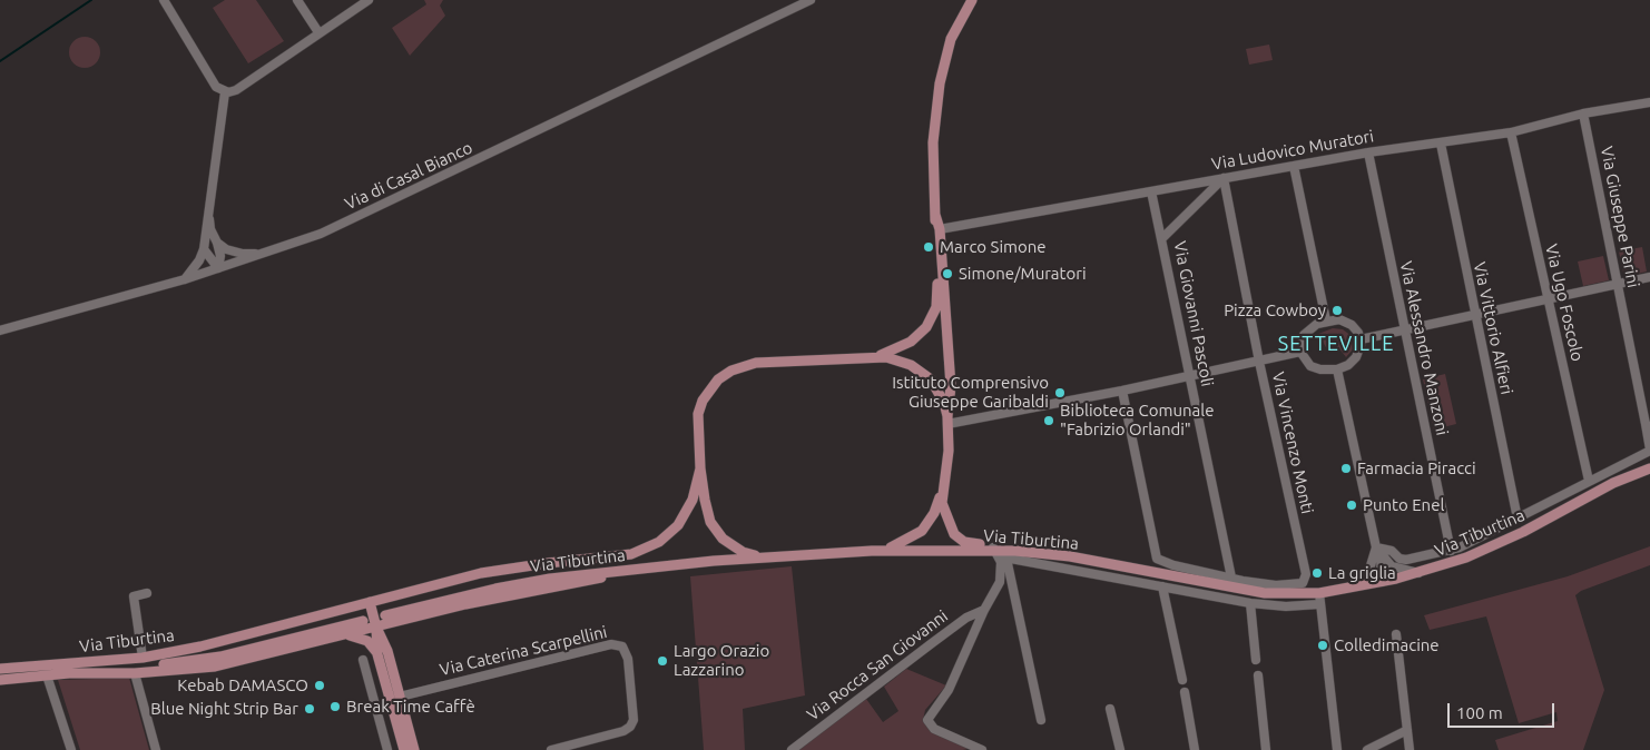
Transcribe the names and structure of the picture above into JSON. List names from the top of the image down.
{
  "streets": {
    "main road": ["Via Tiburtina"],
    "street": [
      "Via Ludovico Muratori",
      "Via di Casal Bianco",
      "Via Giuseppe Parini",
      "Via Ugo Foscolo",
      "Via Giovanni Pascoli",
      "Via Vittorio Alfieri",
      "Via Alessandro Manzoni",
      "Via Vincenzo Monti",
      "Via Caterina Scarpellini",
      "Via Rocca San Giovanni"
    ]
  },
  "crossings": [
    ["Via Ludovico Muratori", "Via Giuseppe Parini"],
    ["Via Ludovico Muratori", "Via Ugo Foscolo"],
    ["Via Ludovico Muratori", "Via Giovanni Pascoli"],
    ["Via Ludovico Muratori", "Via Vittorio Alfieri"],
    ["Via Ludovico Muratori", "Via Alessandro Manzoni"],
    ["Via Ludovico Muratori", "Via Vincenzo Monti"],
    ["Via Giovanni Pascoli", "Via Vincenzo Monti"]
  ],
  "districts": ["SETTEVILLE"],
  "places": [
    "Marco Simone",
    "Simone/Muratori",
    "Pizza Cowboy",
    "Istituto Comprensivo Giuseppe Garibaldi",
    "Biblioteca Comunale \"Fabrizio Orlandi\"",
    "Farmacia Piracci",
    "Punto Enel",
    "La griglia",
    "Colledimacine",
    "Largo Orazio Lazzarino",
    "Kebab DAMASCO",
    "Break Time Caffè",
    "Blue Night Strip Bar"
  ],
  "scale_bar": "100 m"
}
